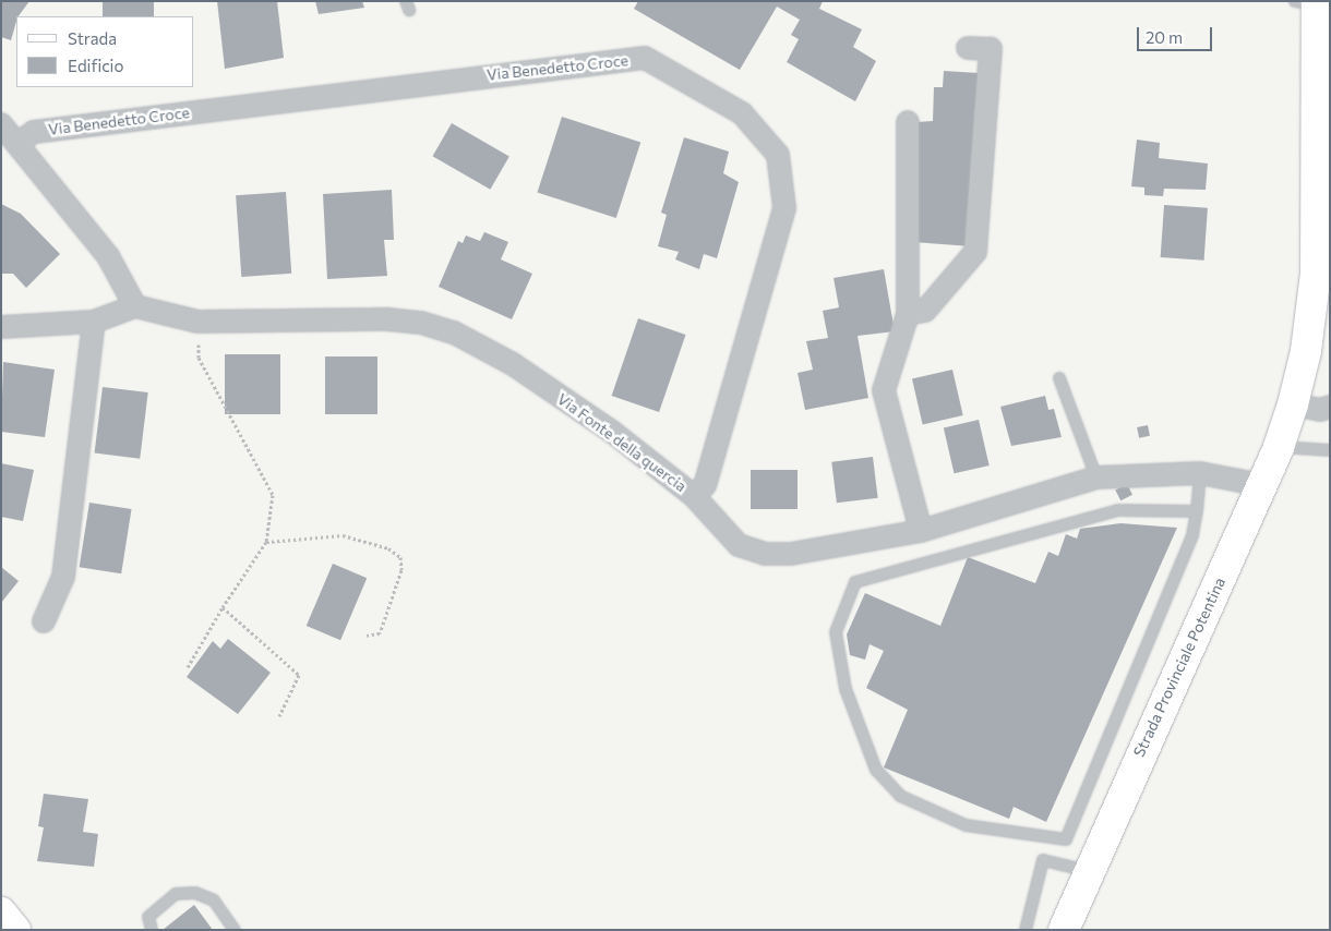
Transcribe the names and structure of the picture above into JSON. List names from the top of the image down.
{
  "streets": {
    "main road": ["Strada Provinciale Potentina"],
    "street": ["Via Benedetto Croce", "Via Fonte della quercia"]
  },
  "crossings": [
    ["Via Benedetto Croce", "Via Fonte della quercia"],
    ["Via Fonte della quercia", "Strada Provinciale Potentina"]
  ],
  "legend": ["Strada", "Edificio"],
  "scale_bar": "20 m"
}
